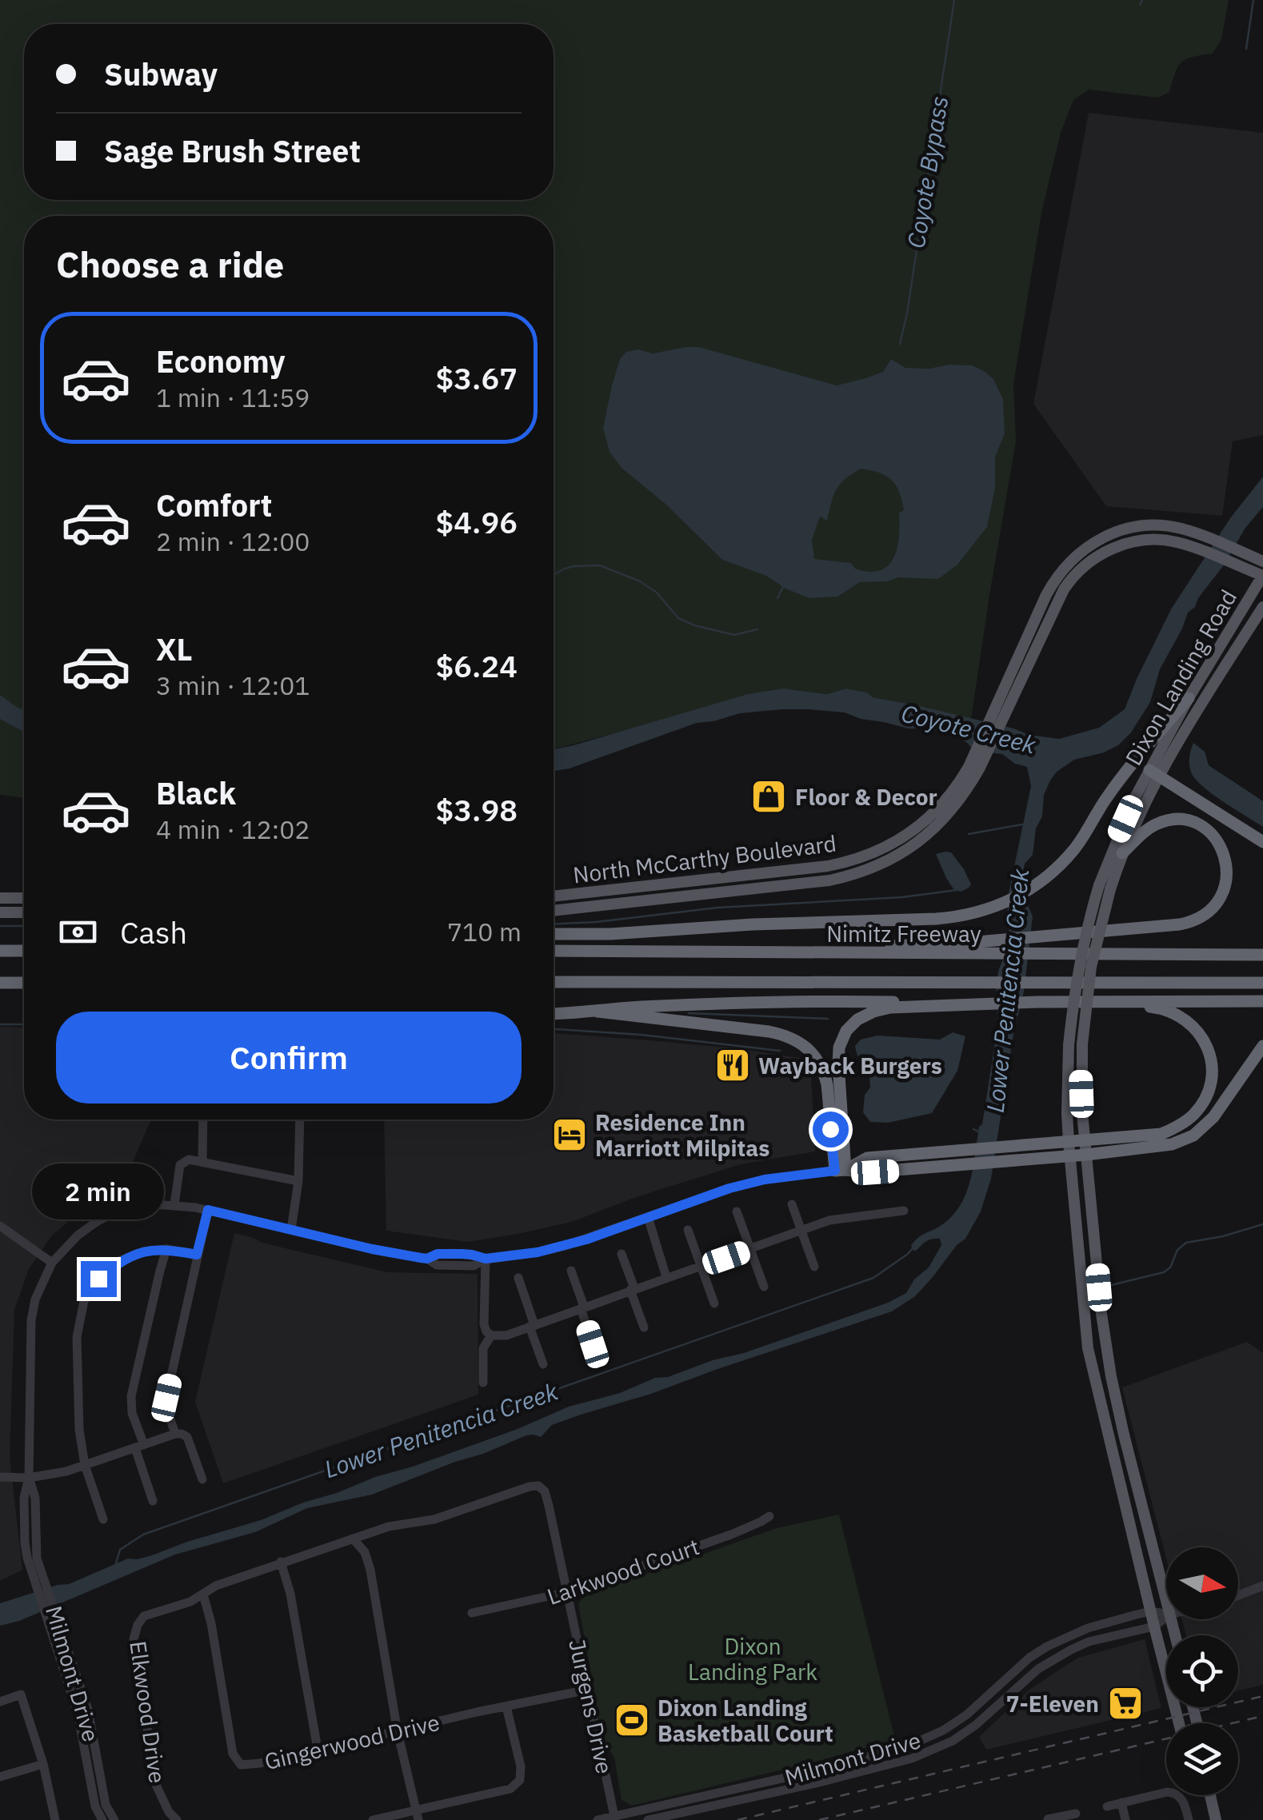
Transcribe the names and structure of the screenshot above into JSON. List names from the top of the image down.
{
  "streets": {
    "highway": ["Nimitz Freeway"],
    "main road": ["Dixon Landing Road", "North McCarthy Boulevard"],
    "street": [
      "Larkwood Court",
      "Milmont Drive",
      "Jurgens Drive",
      "Elkwood Drive",
      "Gingerwood Drive"
    ]
  },
  "crossings": [
    ["Dixon Landing Road", "North McCarthy Boulevard"],
    ["Dixon Landing Road", "Milmont Drive"],
    ["Larkwood Court", "Jurgens Drive"],
    ["Milmont Drive", "Jurgens Drive"],
    ["Jurgens Drive", "Elkwood Drive"],
    ["Jurgens Drive", "Gingerwood Drive"],
    ["Elkwood Drive", "Gingerwood Drive"]
  ],
  "water": ["Coyote Bypass", "Coyote Creek", "Lower Penitencia Creek"],
  "parks": ["Dixon Landing Park"],
  "places": {
    "shop": ["Floor & Decor"],
    "restaurant": ["Wayback Burgers"],
    "hotel": ["Residence Inn Marriott Milpitas"],
    "supermarket": ["7-Eleven"],
    "sports": ["Dixon Landing Basketball Court"]
  },
  "north": "right",
  "page": {
    "banner": ["Subway", "Sage Brush Street"],
    "heading": "Choose a ride",
    "list": [
      {
        "name": "Economy",
        "note": "1 min · 11:59",
        "value": "$3.67"
      },
      {
        "name": "Comfort",
        "note": "2 min · 12:00",
        "value": "$4.96"
      },
      {
        "name": "XL",
        "note": "3 min · 12:01",
        "value": "$6.24"
      },
      {
        "name": "Black",
        "note": "4 min · 12:02",
        "value": "$3.98"
      }
    ],
    "pay": ["Cash", "710 m"],
    "buttons": "Confirm",
    "bubble": "2 min"
  }
}
